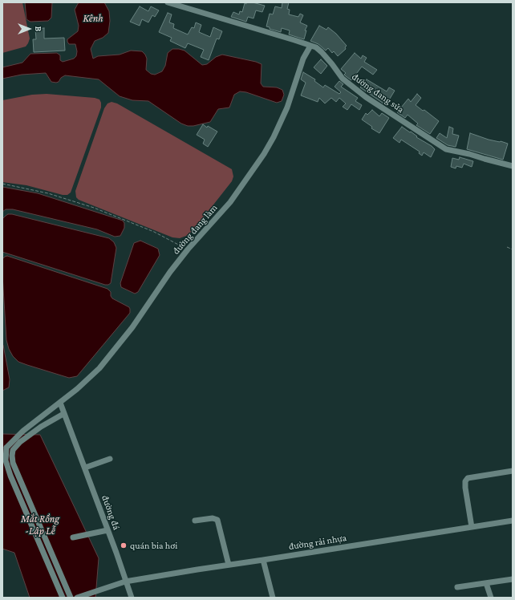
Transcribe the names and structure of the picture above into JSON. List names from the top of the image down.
{
  "streets": {
    "lane": [
      "đường đang sửa",
      "đường đang làm",
      "đường đá",
      "đường rải nhựa"
    ]
  },
  "crossings": [
    ["đường đang sửa", "đường đang làm"],
    ["đường đang làm", "đường đá"],
    ["đường đá", "đường rải nhựa"]
  ],
  "water": ["Kênh", "Mắt Rồng -Lập Lễ"],
  "places": ["quán bia hơi"],
  "north": "right"
}
